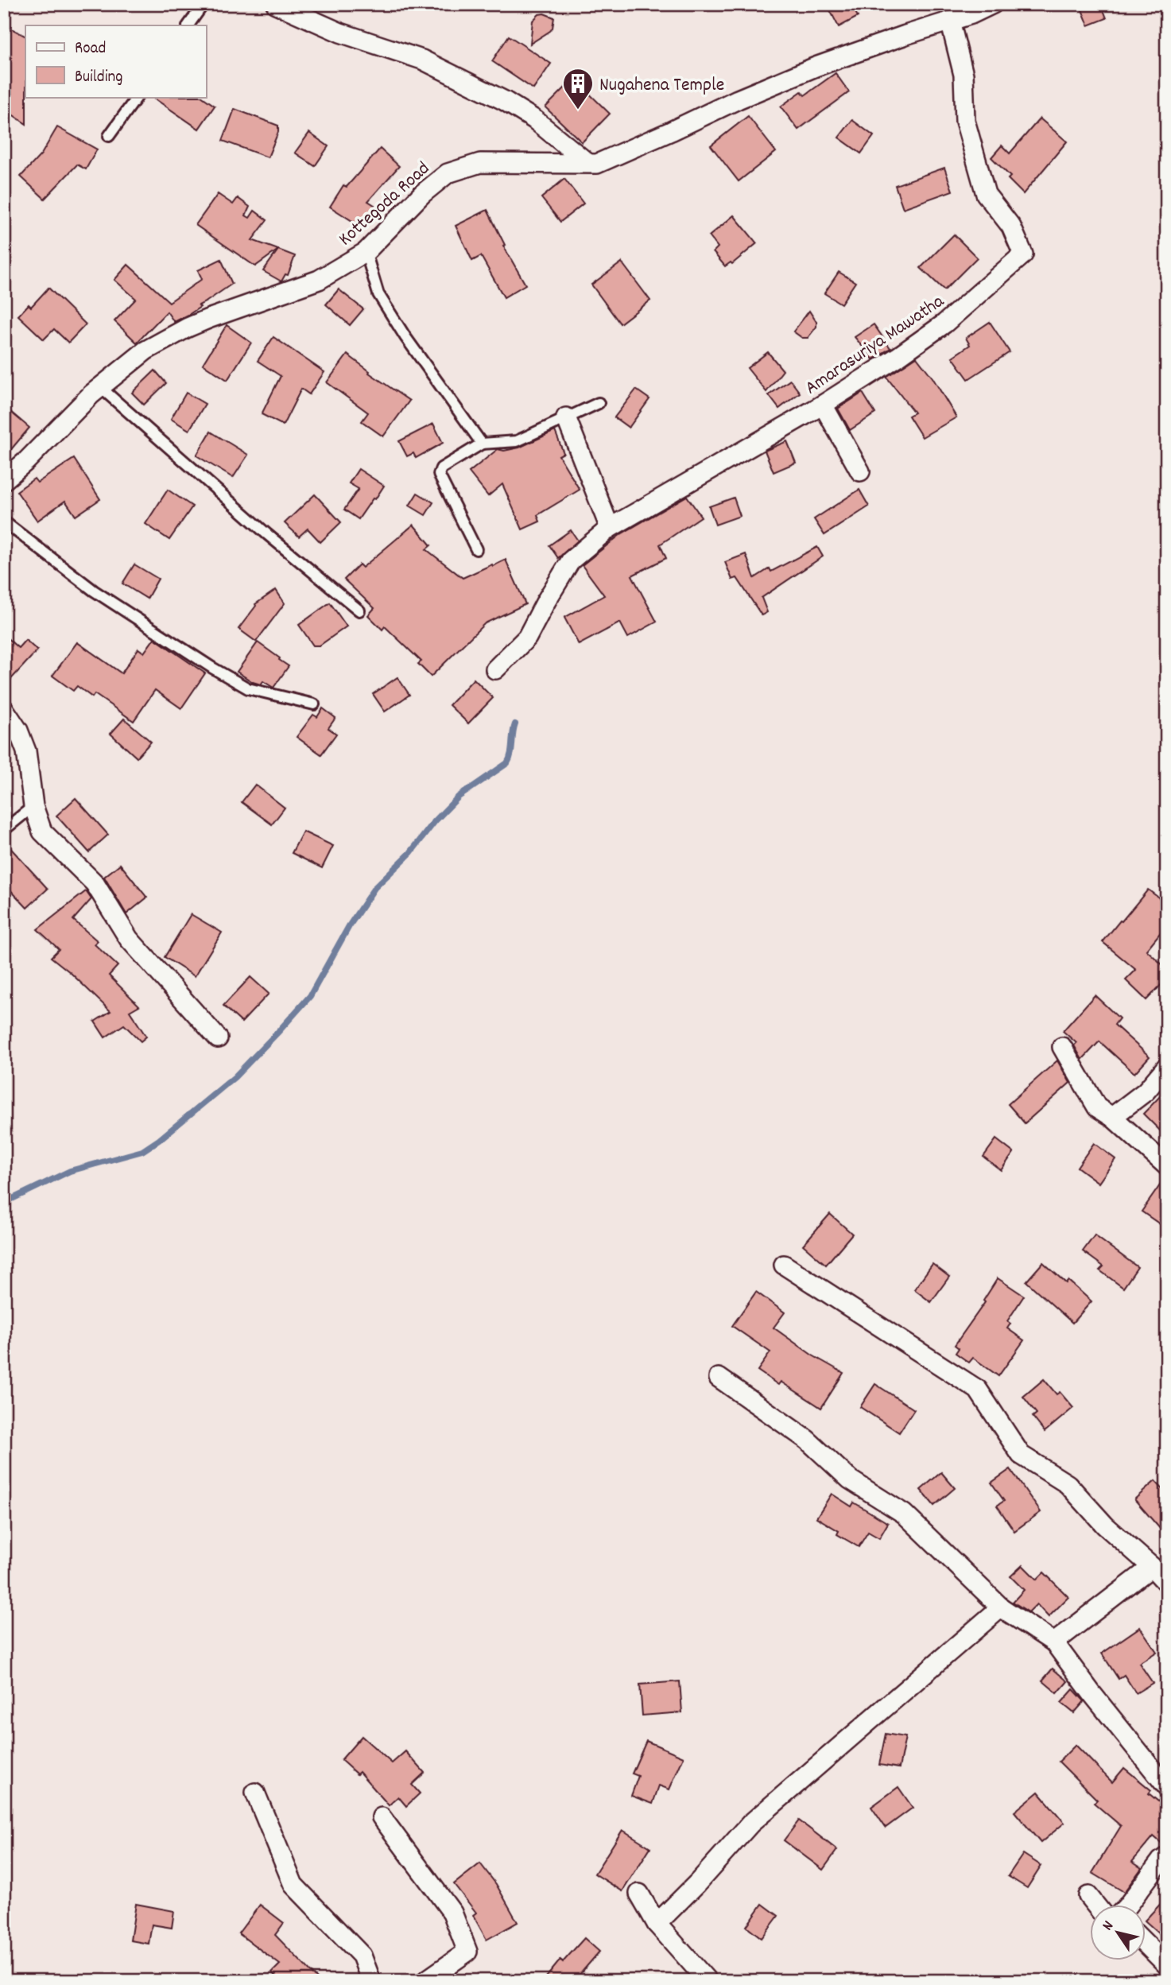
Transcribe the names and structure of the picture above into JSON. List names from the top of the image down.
{
  "streets": {
    "street": ["Kottegoda Road", "Amarasuriya Mawatha"]
  },
  "crossings": [
    ["Kottegoda Road", "Amarasuriya Mawatha"]
  ],
  "places": {
    "building": ["Nugahena Temple"]
  },
  "legend": ["Road", "Building"],
  "north": "top left"
}
